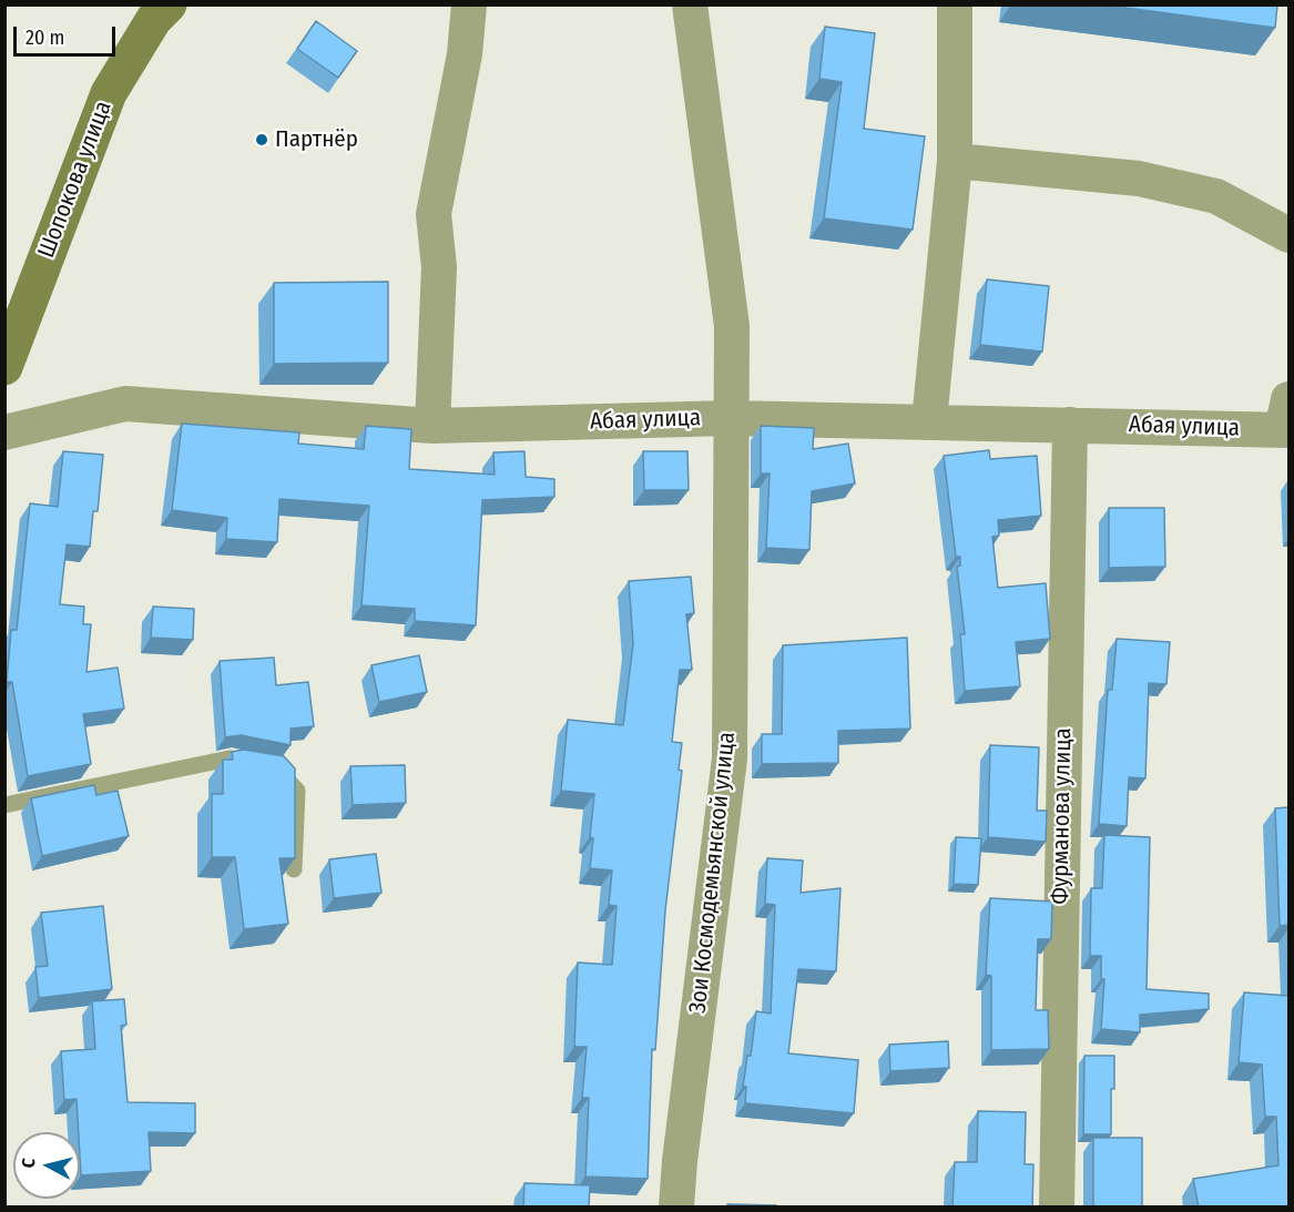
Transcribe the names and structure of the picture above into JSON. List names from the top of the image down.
{
  "streets": {
    "street": [
      "Шопокова улица",
      "Абая улица",
      "Фурманова улица",
      "Зои Космодемьянской улица"
    ]
  },
  "crossings": [
    ["Абая улица", "Фурманова улица"],
    ["Абая улица", "Зои Космодемьянской улица"]
  ],
  "places": ["Партнёр"],
  "scale_bar": "20 m",
  "north": "left"
}
